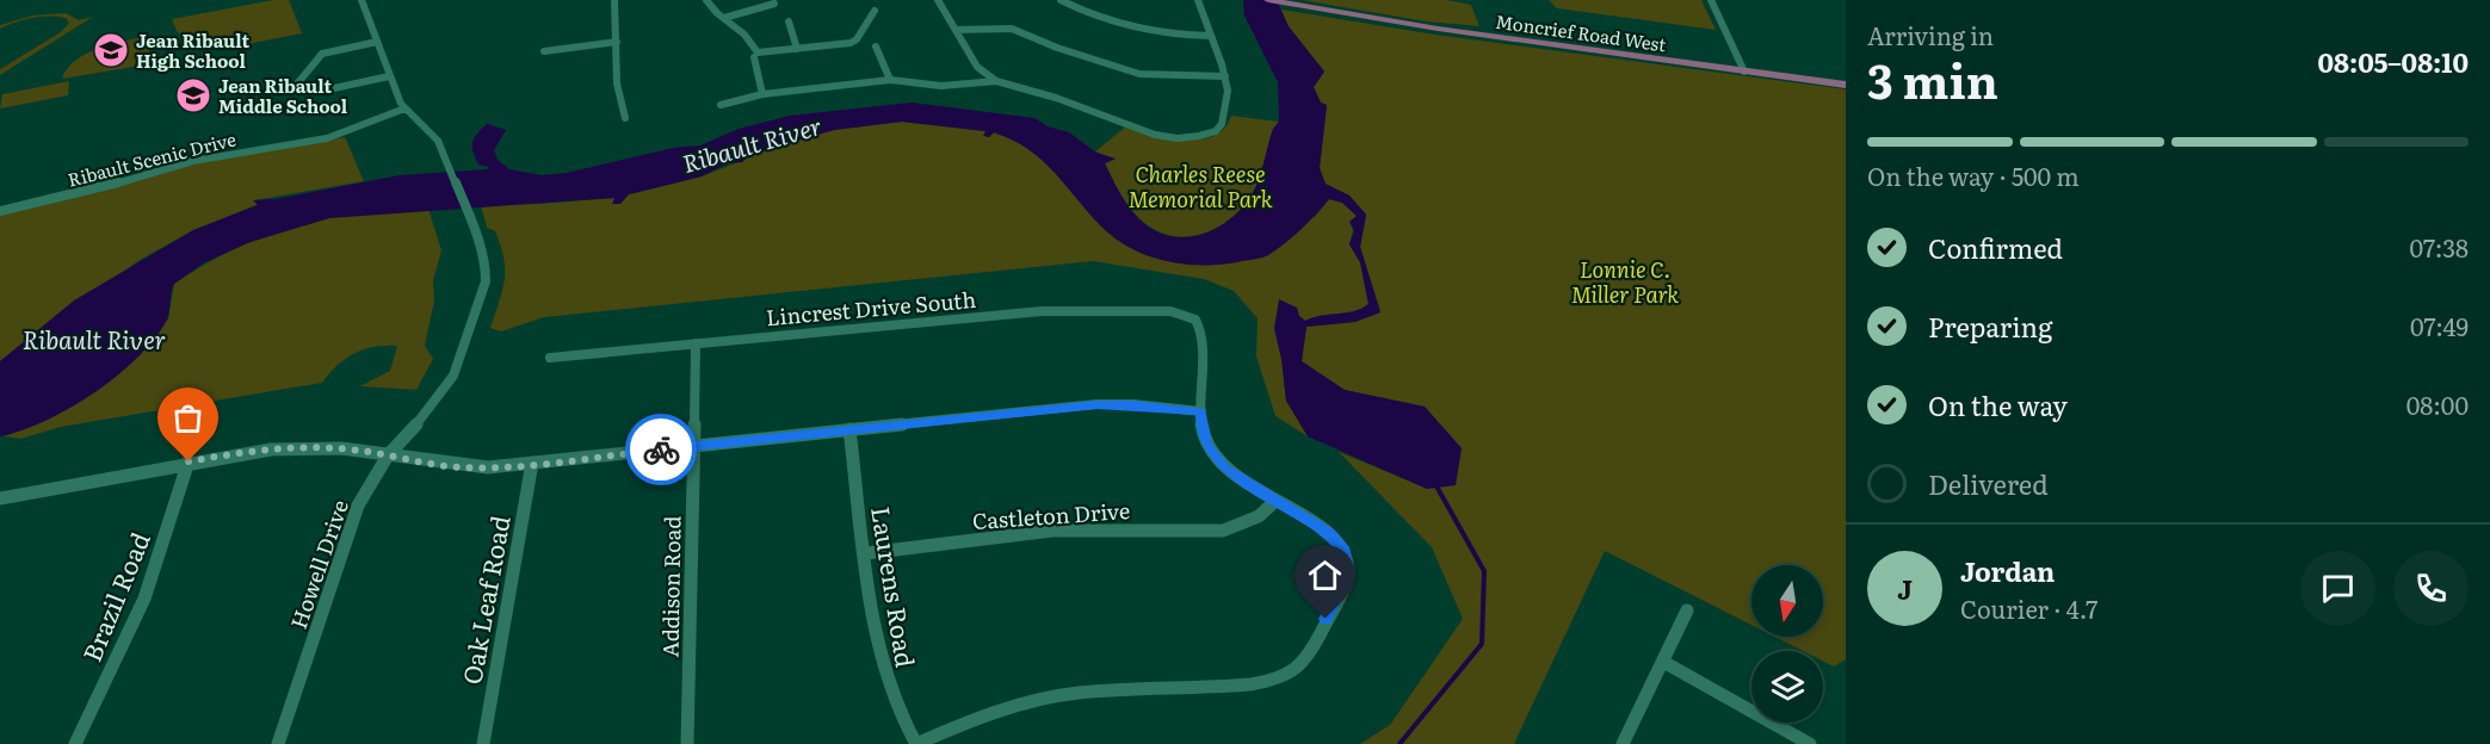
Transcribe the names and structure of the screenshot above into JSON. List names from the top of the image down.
{
  "streets": {
    "main road": ["Moncrief Road West"],
    "street": [
      "Ribault Scenic Drive",
      "Lincrest Drive South",
      "Castleton Drive",
      "Howell Drive",
      "Addison Road",
      "Laurens Road",
      "Brazil Road",
      "Oak Leaf Road"
    ]
  },
  "crossings": [
    ["Ribault Scenic Drive", "Howell Drive"],
    ["Lincrest Drive South", "Addison Road"],
    ["Castleton Drive", "Laurens Road"]
  ],
  "water": ["Ribault River"],
  "parks": ["Charles Reese Memorial Park", "Lonnie C. Miller Park"],
  "places": {
    "school or university": ["Jean Ribault High School", "Jean Ribault Middle School"]
  },
  "north": "bottom",
  "page": {
    "heading": ["3 min", "Arriving in", "08:05–08:10"],
    "panel": ["Jordan", "Courier · 4.7"],
    "bar": "On the way · 500 m",
    "list": [
      ["Confirmed", "07:38"],
      ["Preparing", "07:49"],
      ["On the way", "08:00"],
      "Delivered"
    ],
    "round": "J"
  }
}
